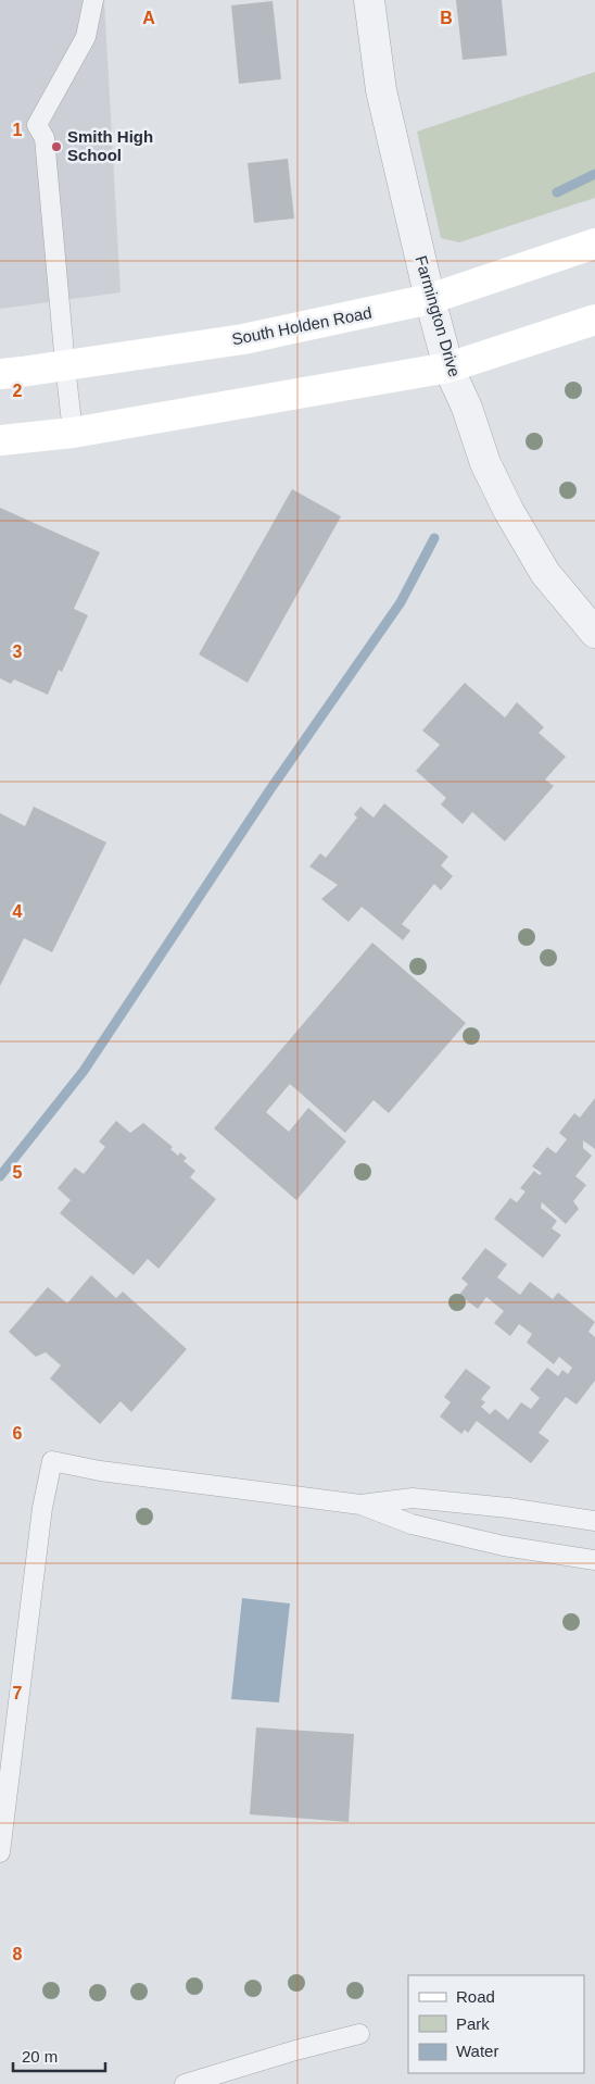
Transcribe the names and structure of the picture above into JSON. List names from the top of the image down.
{
  "streets": {
    "main road": ["South Holden Road"],
    "street": ["Farmington Drive"]
  },
  "crossings": [
    ["Farmington Drive", "South Holden Road"]
  ],
  "places": ["Smith High School"],
  "legend": ["Road", "Park", "Water"],
  "scale_bar": "20 m",
  "grid": {
    "columns": ["A", "B"],
    "rows": [
      "1",
      "2",
      "3",
      "4",
      "5",
      "6",
      "7",
      "8"
    ]
  }
}
